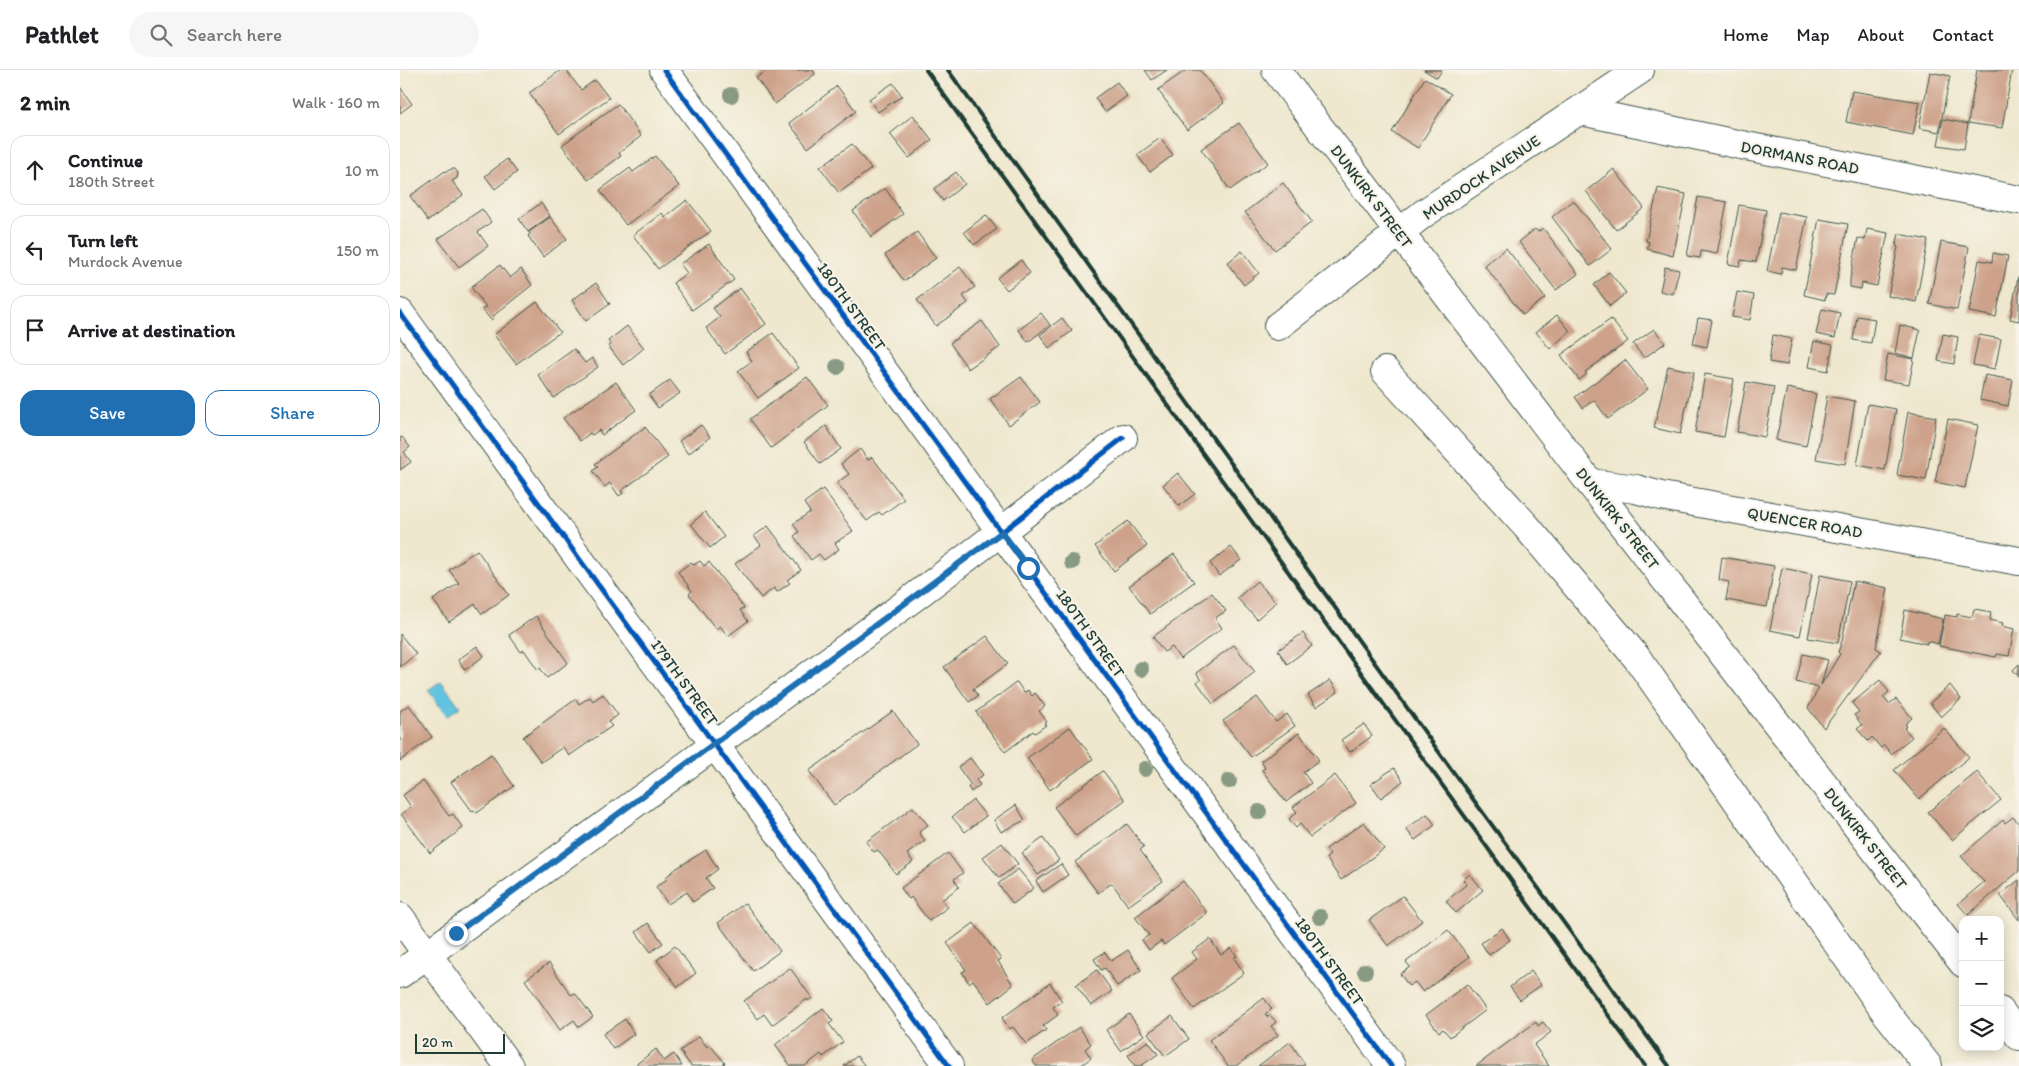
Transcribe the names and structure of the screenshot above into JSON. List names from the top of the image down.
{
  "streets": {
    "street": [
      "DORMANS ROAD",
      "MURDOCK AVENUE",
      "DUNKIRK STREET",
      "180TH STREET",
      "QUENCER ROAD",
      "179TH STREET"
    ]
  },
  "crossings": [
    ["DORMANS ROAD", "MURDOCK AVENUE"],
    ["MURDOCK AVENUE", "DUNKIRK STREET"],
    ["DUNKIRK STREET", "QUENCER ROAD"]
  ],
  "scale_bar": "20 m",
  "page": {
    "header": "Pathlet",
    "search": "Search here",
    "nav": [
      "Home",
      "Map",
      "About",
      "Contact"
    ],
    "heading": ["2 min", "Walk · 160 m"],
    "list": [
      ["Continue", "180th Street", "10 m"],
      ["Turn left", "Murdock Avenue", "150 m"],
      "Arrive at destination"
    ],
    "buttons": ["Save", "Share"],
    "map_buttons": ["+", "−"],
    "scale": "20 m"
  }
}
